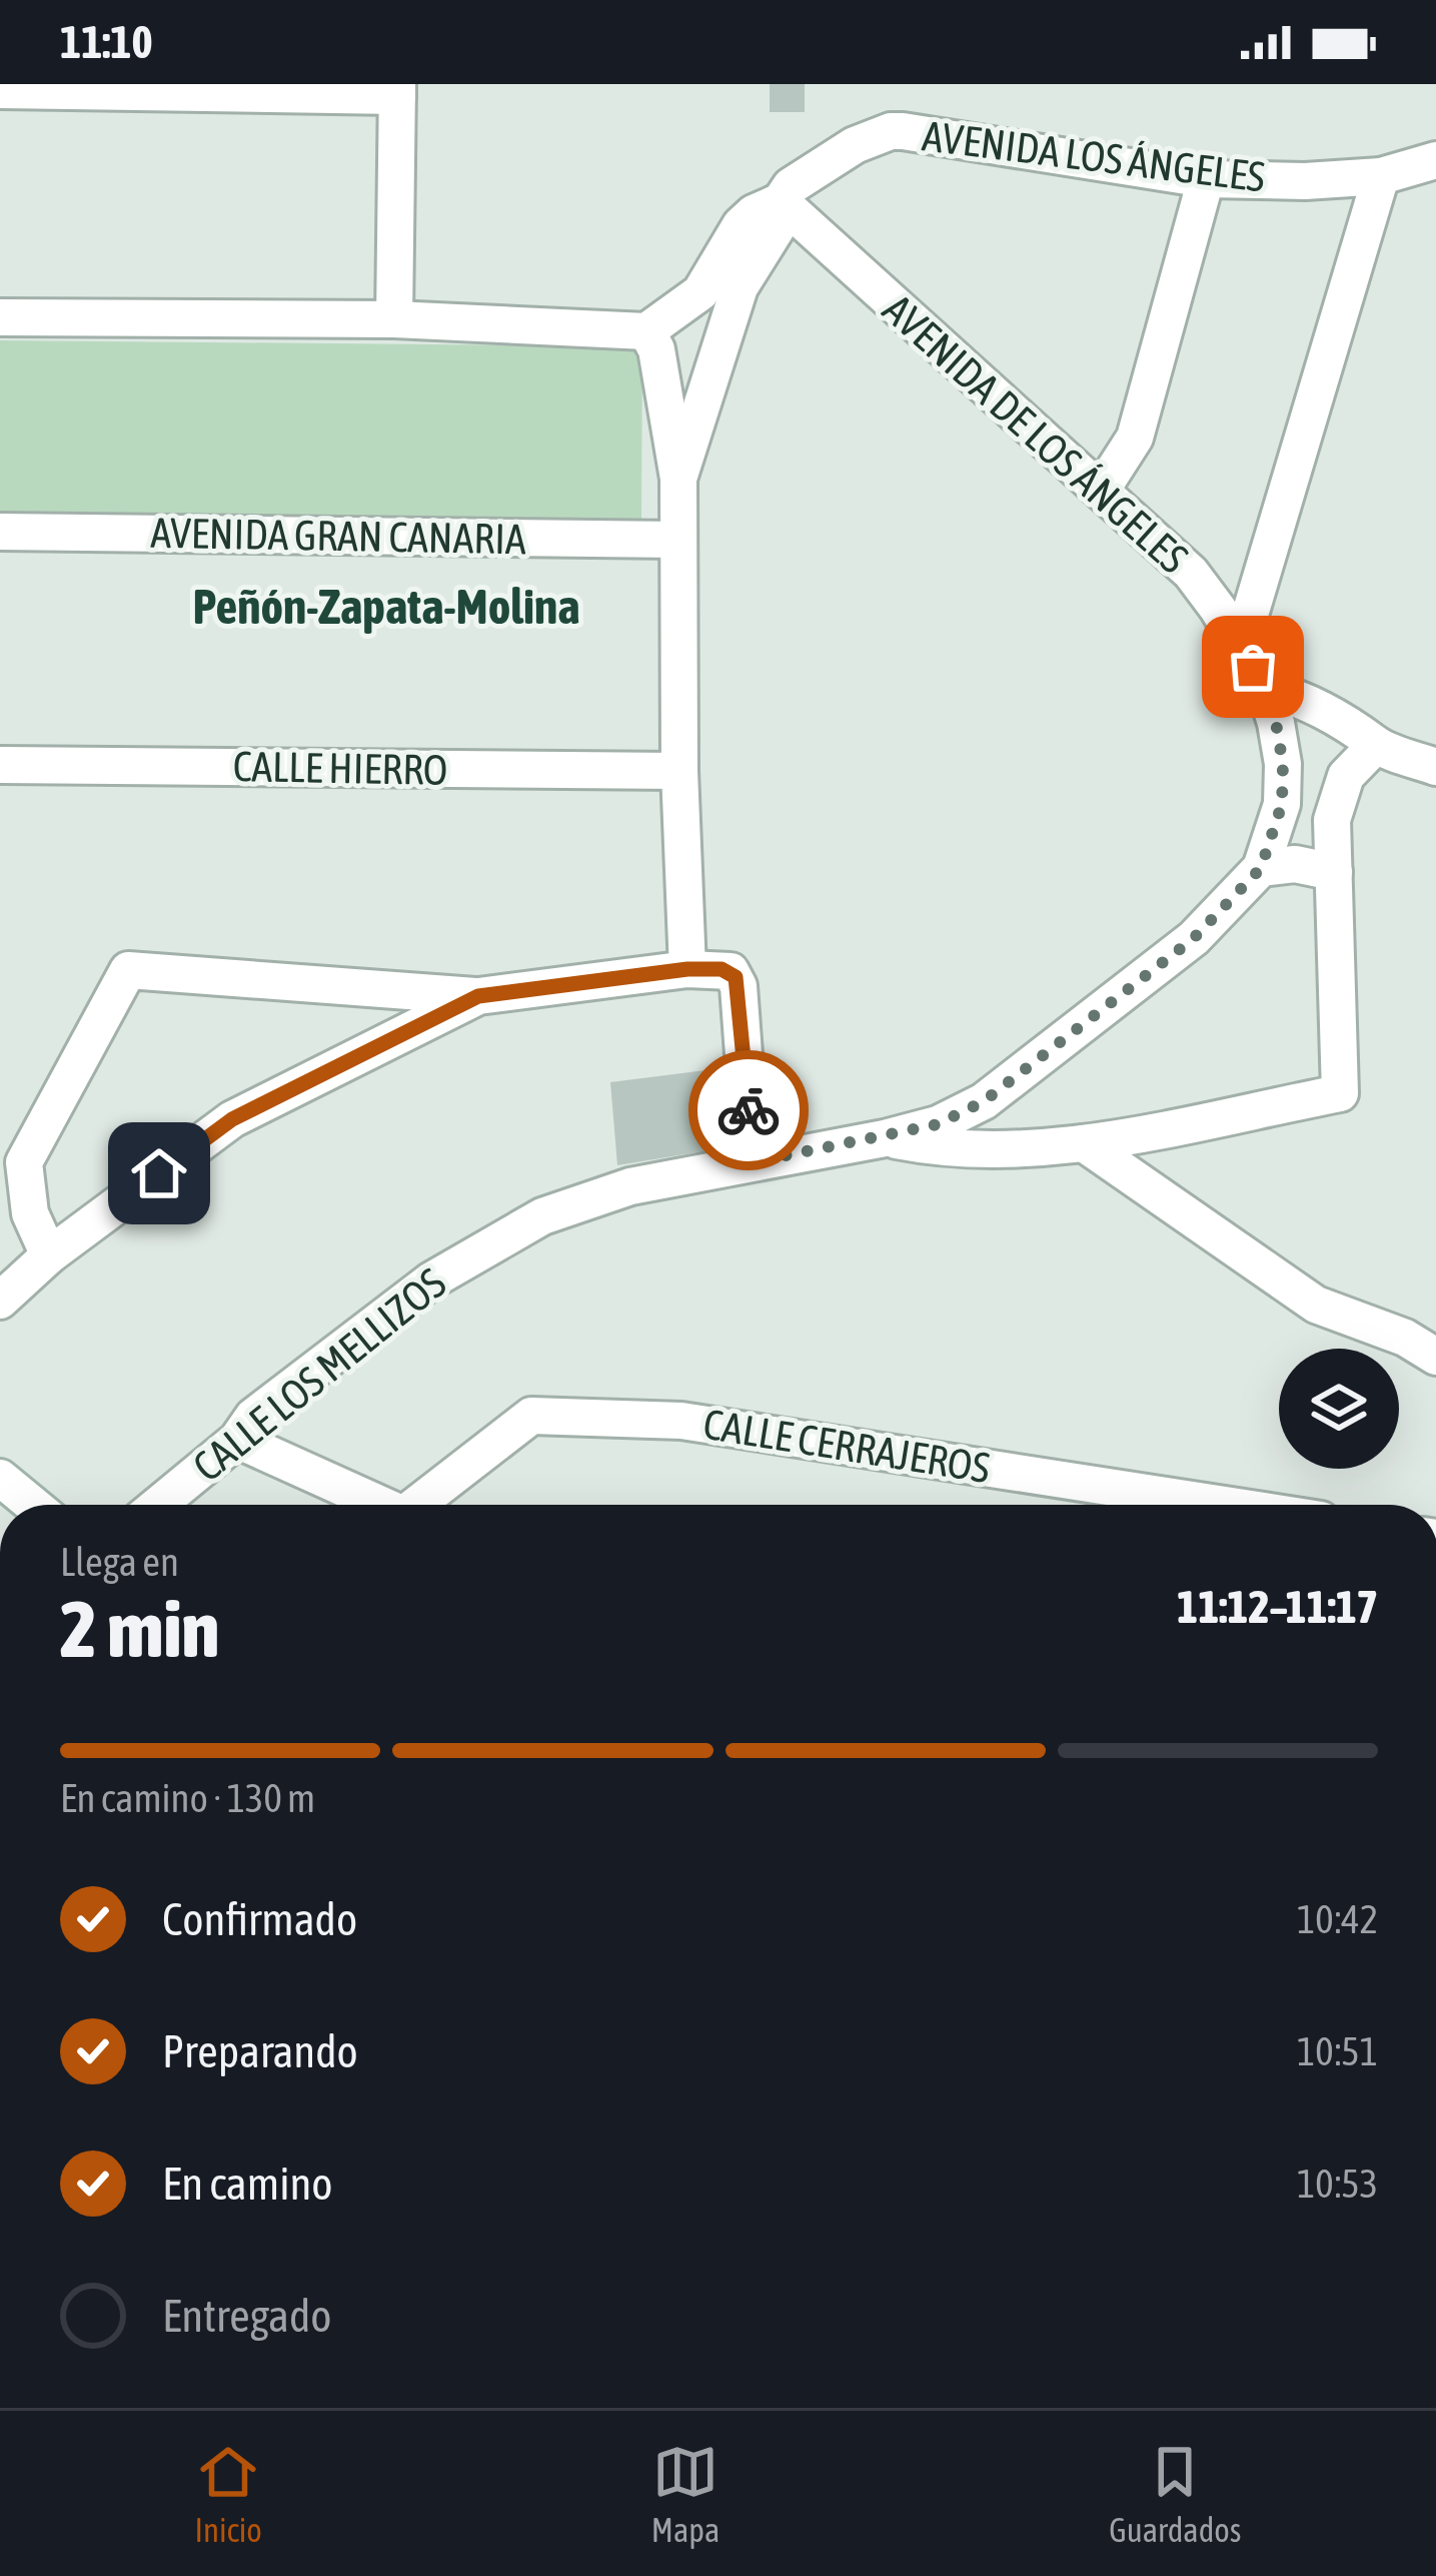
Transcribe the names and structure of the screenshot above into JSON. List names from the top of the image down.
{
  "streets": {
    "street": [
      "AVENIDA LOS ÁNGELES",
      "AVENIDA DE LOS ÁNGELES",
      "AVENIDA GRAN CANARIA",
      "CALLE HIERRO",
      "CALLE LOS MELLIZOS",
      "CALLE CERRAJEROS"
    ]
  },
  "crossings": [
    ["AVENIDA LOS ÁNGELES", "AVENIDA DE LOS ÁNGELES"],
    ["AVENIDA DE LOS ÁNGELES", "CALLE LOS MELLIZOS"]
  ],
  "districts": ["Peñón-Zapata-Molina"],
  "page": {
    "status": "11:10",
    "heading": ["2 min", "Llega en", "11:12–11:17"],
    "bar": "En camino · 130 m",
    "list": [
      ["Confirmado", "10:42"],
      ["Preparando", "10:51"],
      ["En camino", "10:53"],
      "Entregado"
    ],
    "tabs": ["Inicio", "Mapa", "Guardados"]
  }
}
